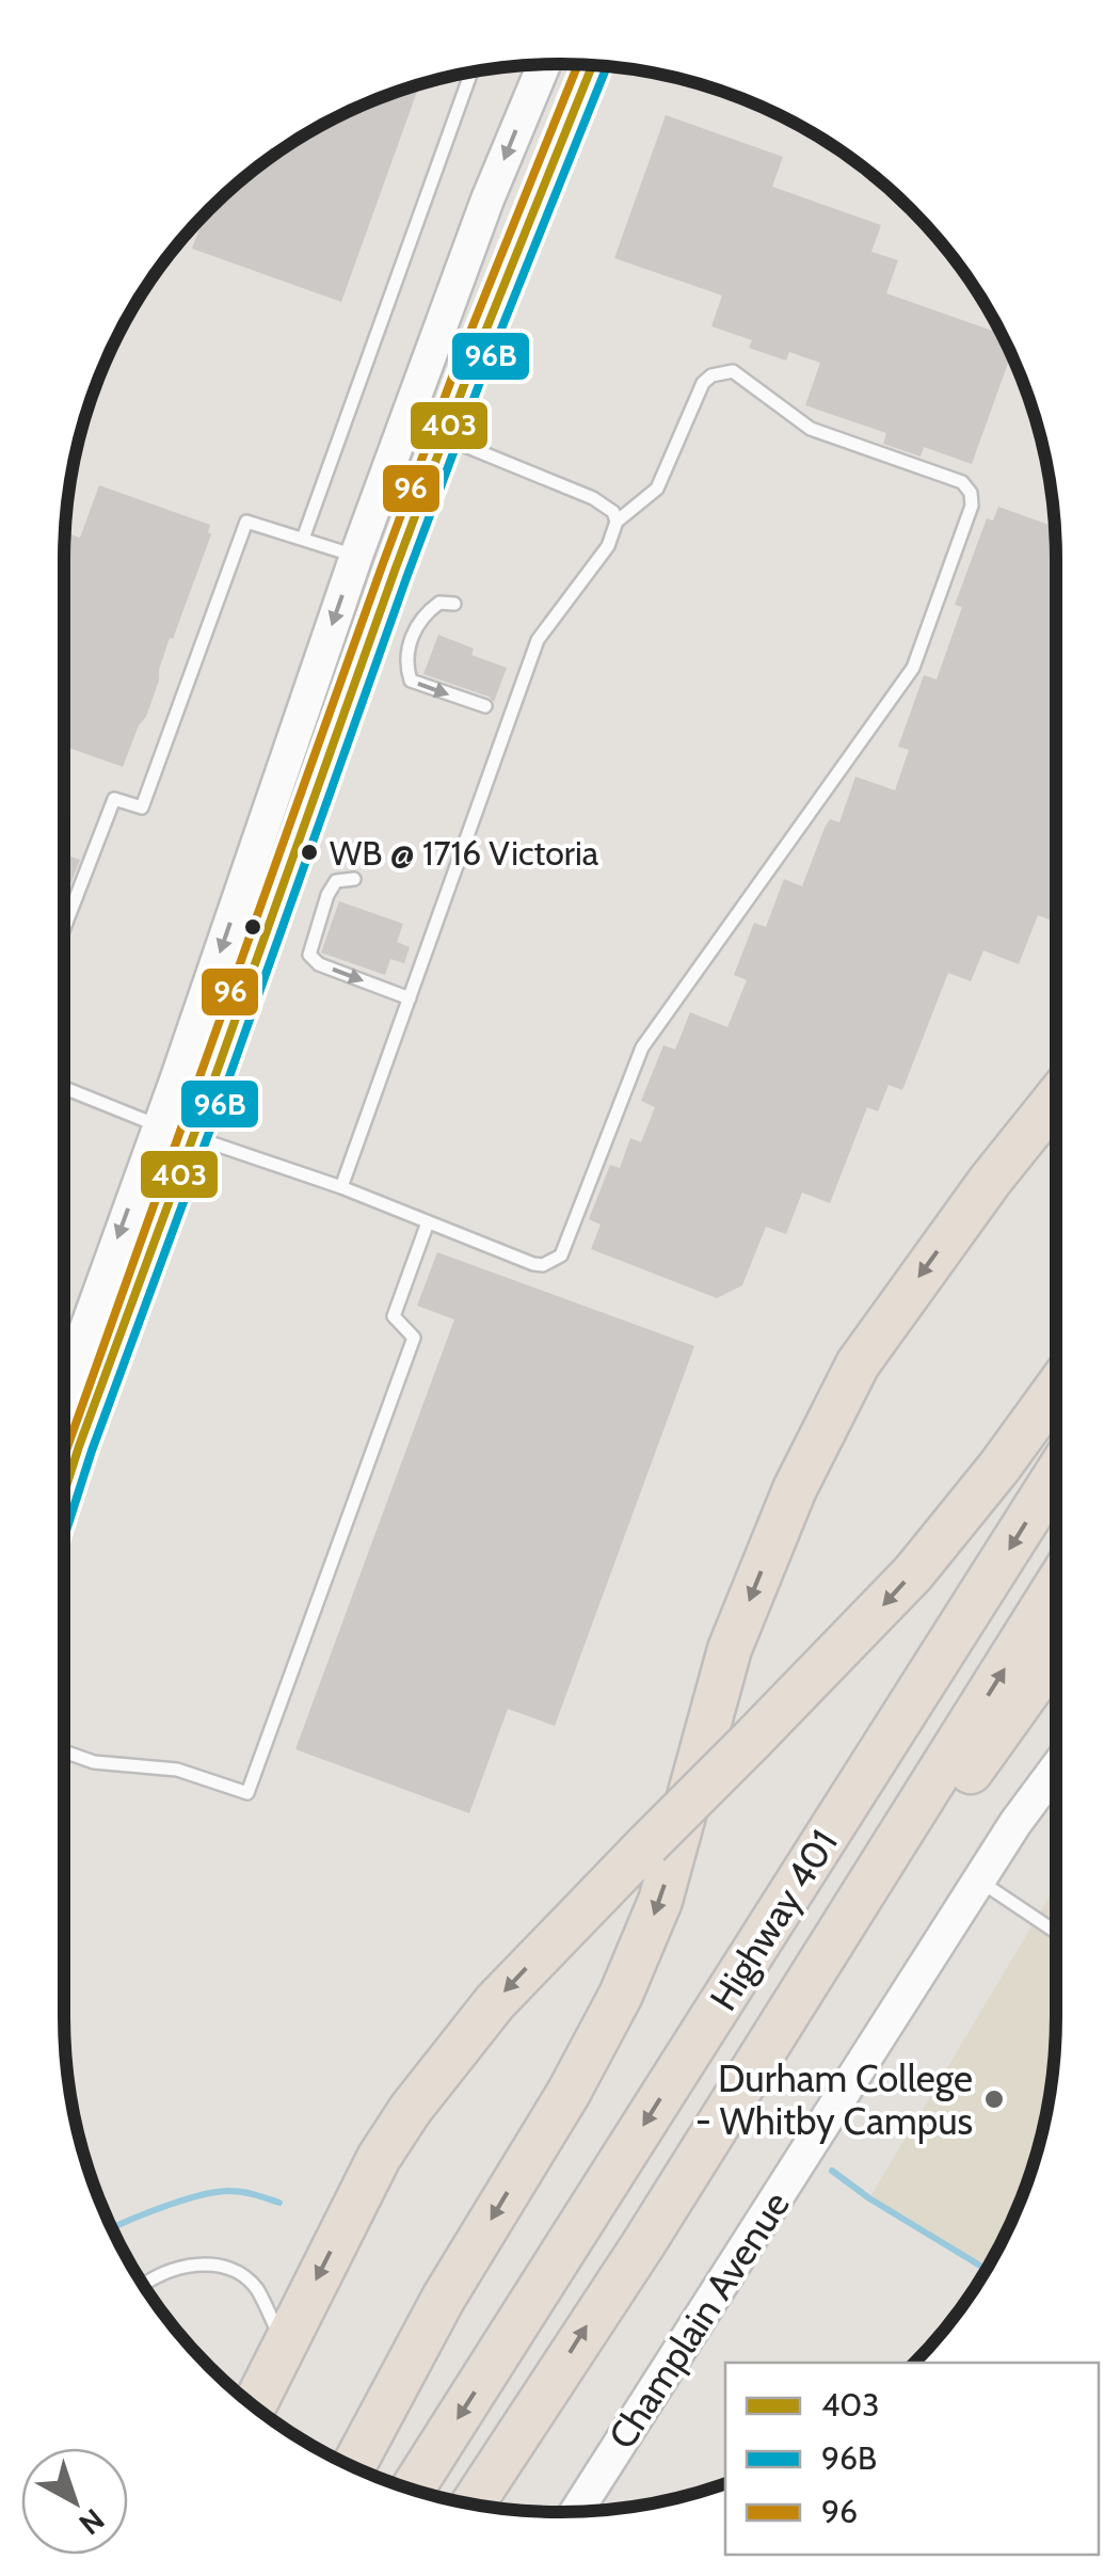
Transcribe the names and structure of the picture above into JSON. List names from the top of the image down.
{
  "streets": {
    "highway": ["Highway 401"],
    "main road": ["Champlain Avenue"]
  },
  "places": ["WB @ 1716 Victoria", "Durham College - Whitby Campus"],
  "lines": ["transit line 96", "transit line 403", "transit line 96B"],
  "legend": ["403", "96B", "96"],
  "north": "bottom right"
}
